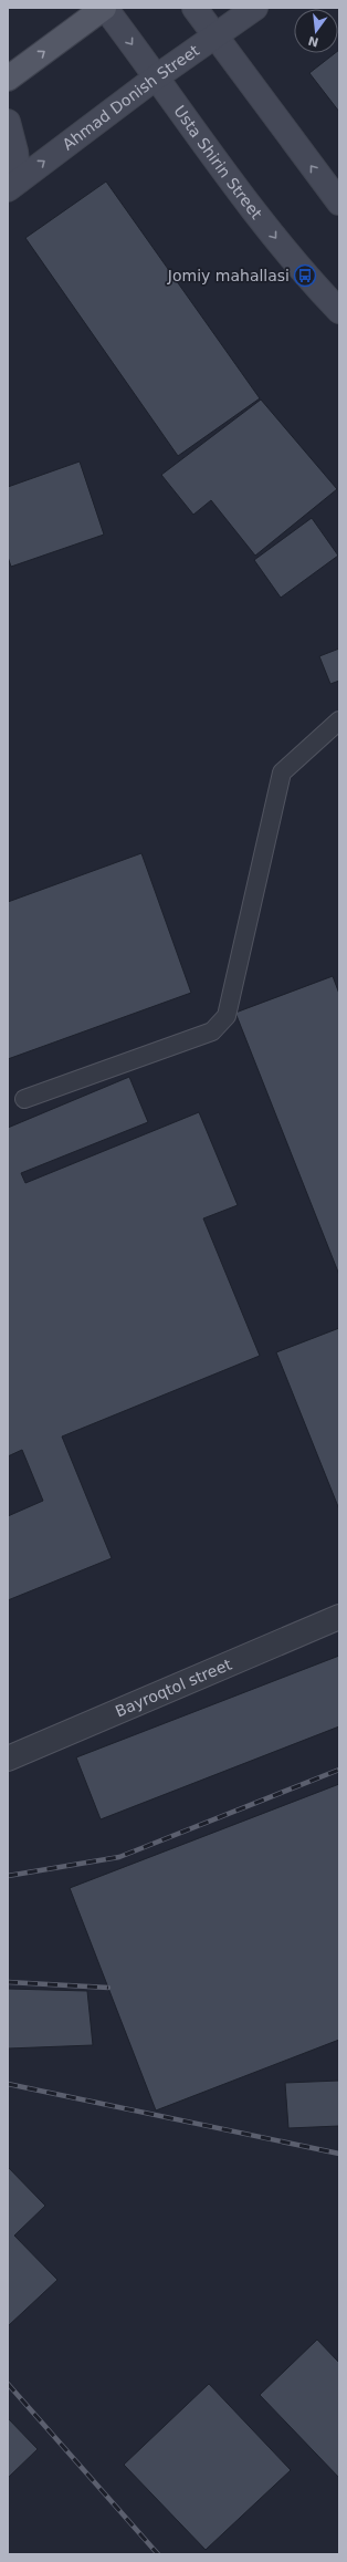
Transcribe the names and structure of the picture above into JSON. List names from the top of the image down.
{
  "streets": {
    "main road": ["Ahmad Donish Street", "Usta Shirin Street"],
    "street": ["Bayroqtol street"]
  },
  "crossings": [
    ["Ahmad Donish Street", "Usta Shirin Street"]
  ],
  "places": {
    "bus stop": ["Jomiy mahallasi"]
  },
  "north": "bottom"
}
